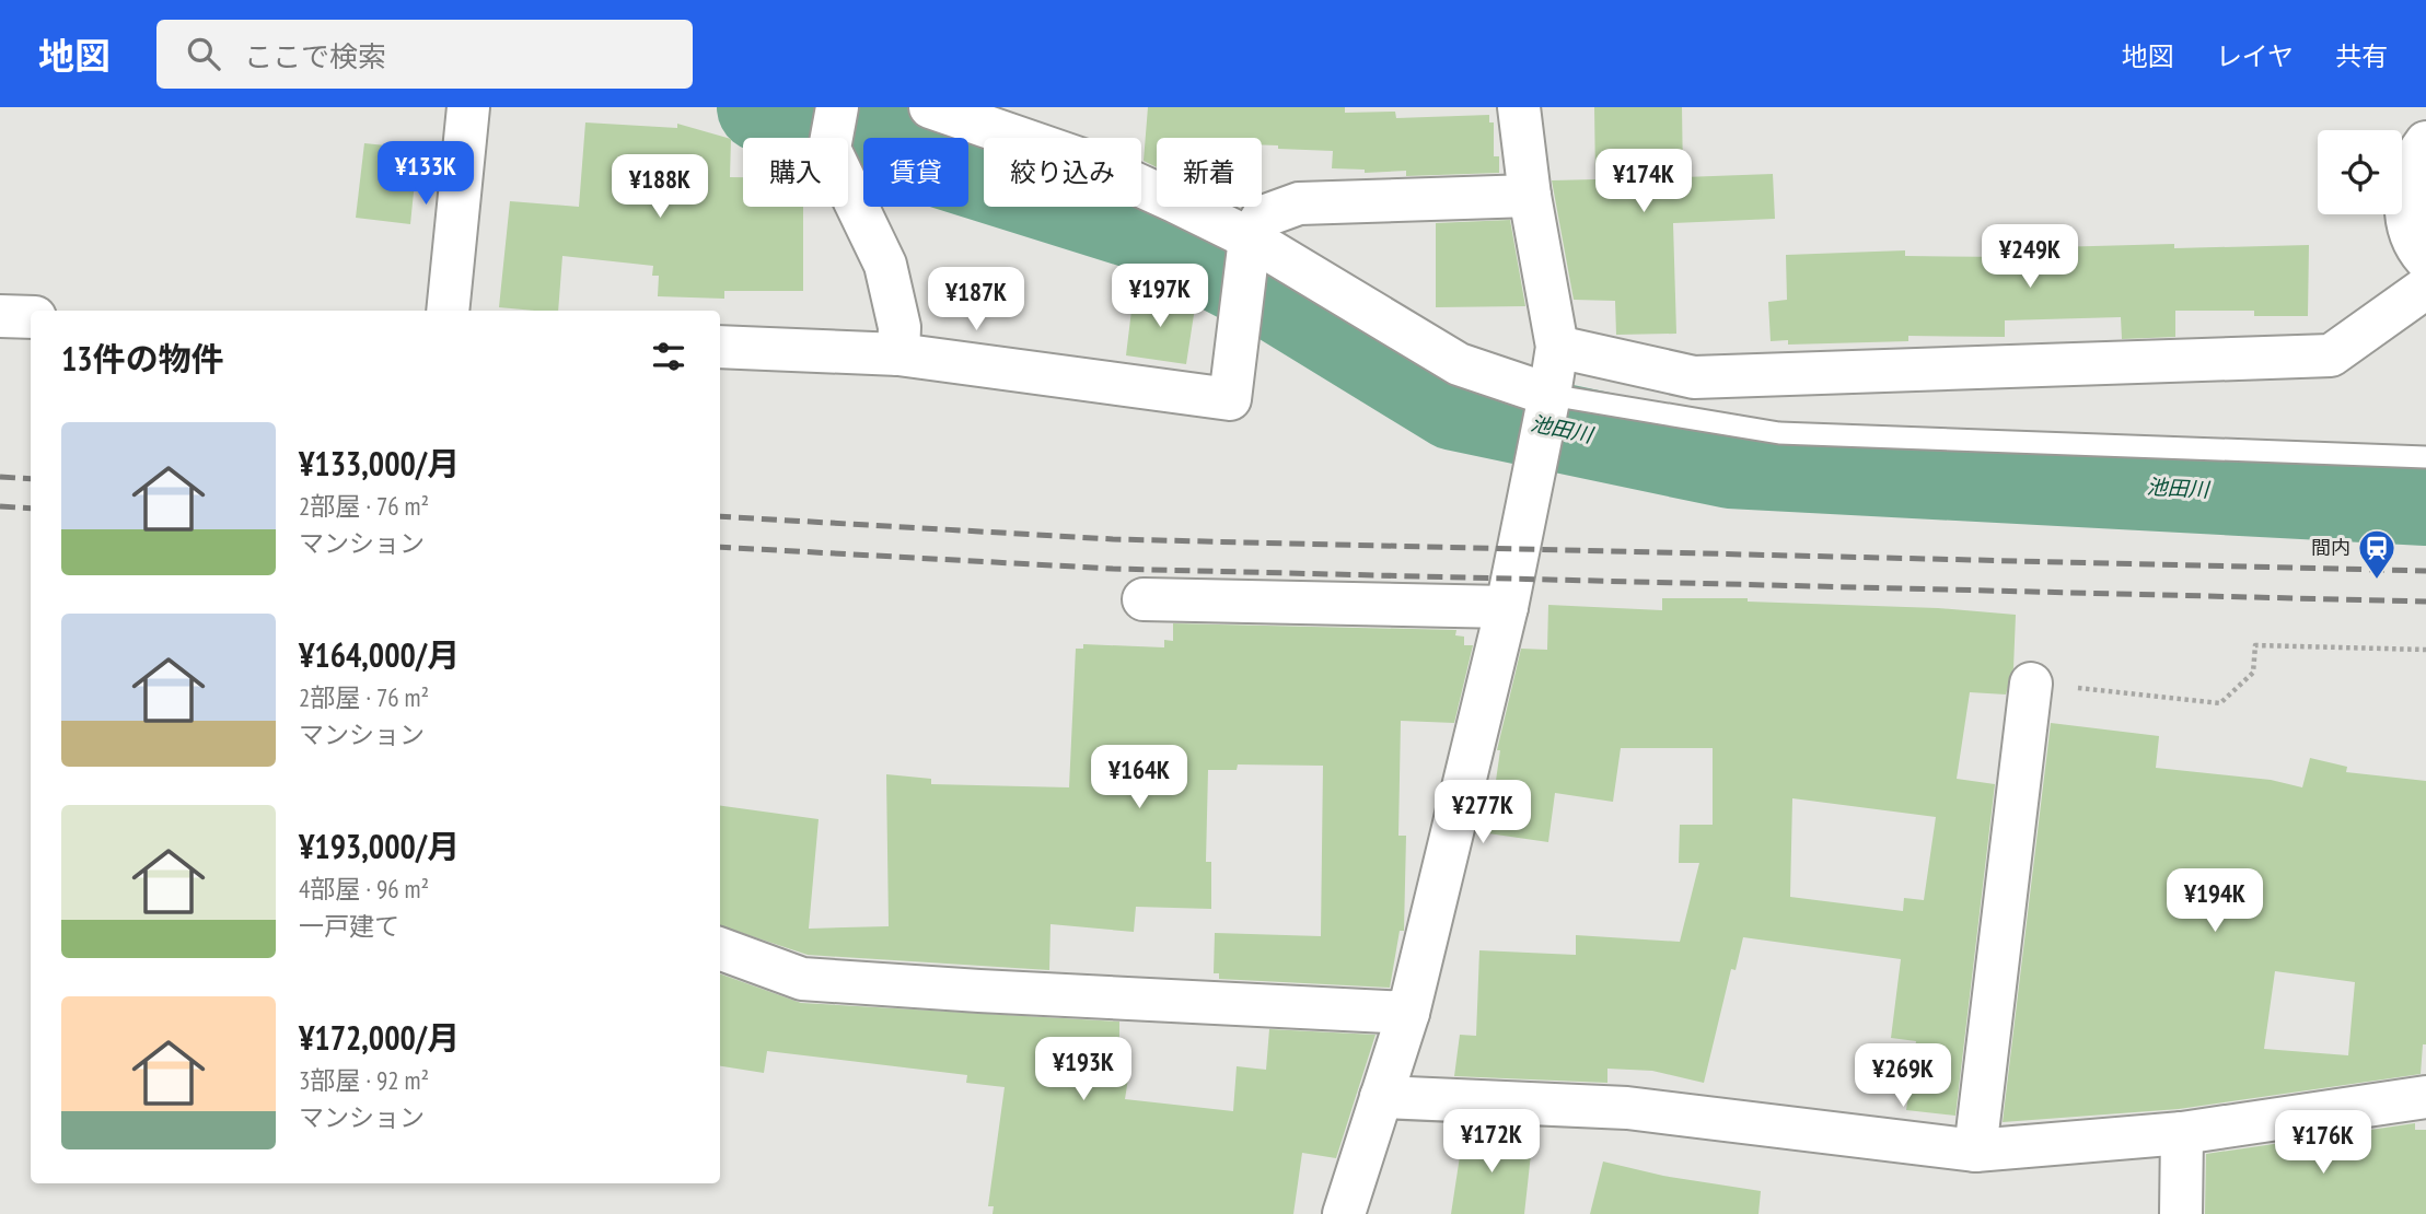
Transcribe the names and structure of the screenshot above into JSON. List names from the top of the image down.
{
  "water": ["池田川"],
  "places": {
    "station": ["間内"]
  },
  "page": {
    "header": "地図",
    "search": "ここで検索",
    "nav": ["地図", "レイヤ", "共有"],
    "chip": [
      "購入",
      "賃貸",
      "絞り込み",
      "新着"
    ],
    "price": [
      "¥133K",
      "¥174K",
      "¥188K",
      "¥249K",
      "¥197K",
      "¥187K",
      "¥164K",
      "¥277K",
      "¥194K",
      "¥193K",
      "¥269K",
      "¥172K",
      "¥176K"
    ],
    "heading": "13件の物件",
    "list": [
      {
        "name": "¥133,000/月",
        "note": "2部屋 · 76 m² · マンション"
      },
      {
        "name": "¥164,000/月",
        "note": "2部屋 · 76 m² · マンション"
      },
      {
        "name": "¥193,000/月",
        "note": "4部屋 · 96 m² · 一戸建て"
      },
      {
        "name": "¥172,000/月",
        "note": "3部屋 · 92 m² · マンション"
      }
    ]
  }
}
